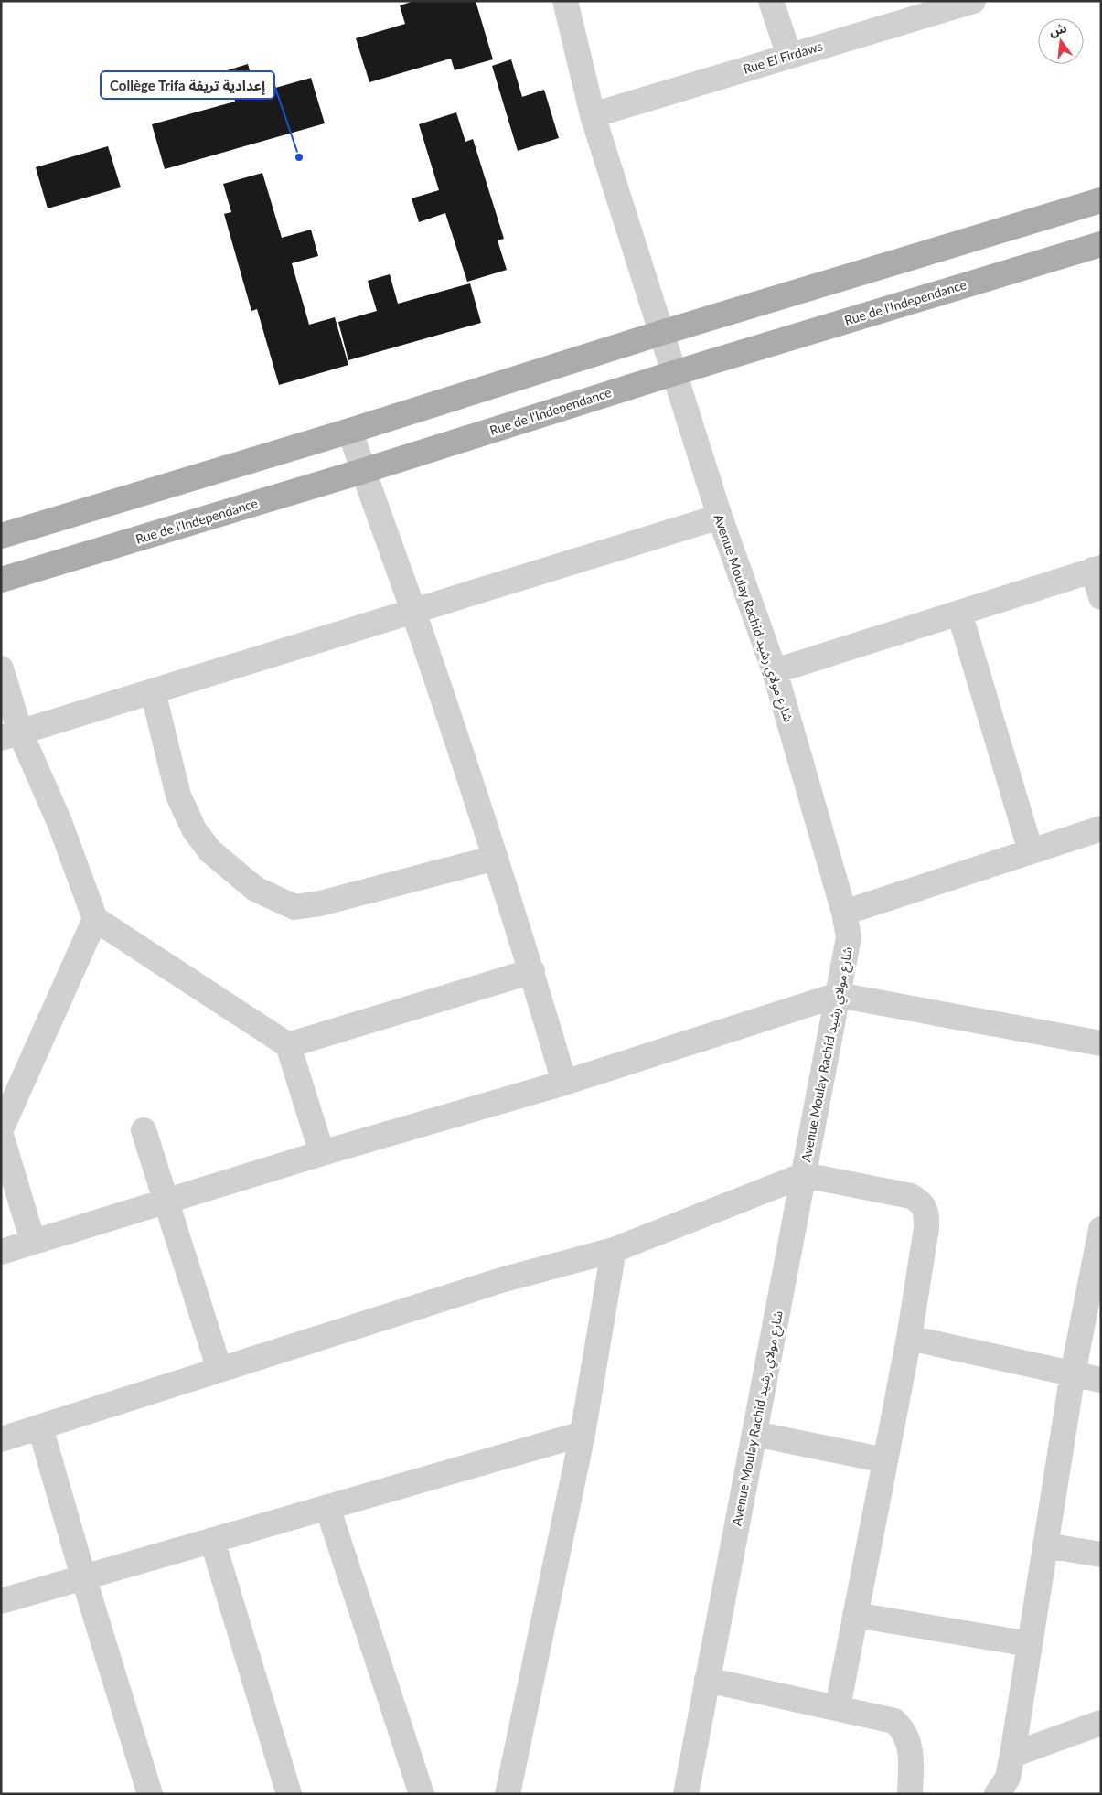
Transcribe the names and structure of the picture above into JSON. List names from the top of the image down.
{
  "streets": {
    "main road": ["Rue de l'Independance"],
    "street": ["Rue El Firdaws", "Avenue Moulay Rachid شارع مولاي رشيد"]
  },
  "crossings": [
    ["Rue El Firdaws", "Avenue Moulay Rachid شارع مولاي رشيد"],
    ["Rue de l'Independance", "Avenue Moulay Rachid شارع مولاي رشيد"]
  ],
  "places": ["Collège Trifa إعدادية تريفة"],
  "north": "top"
}
